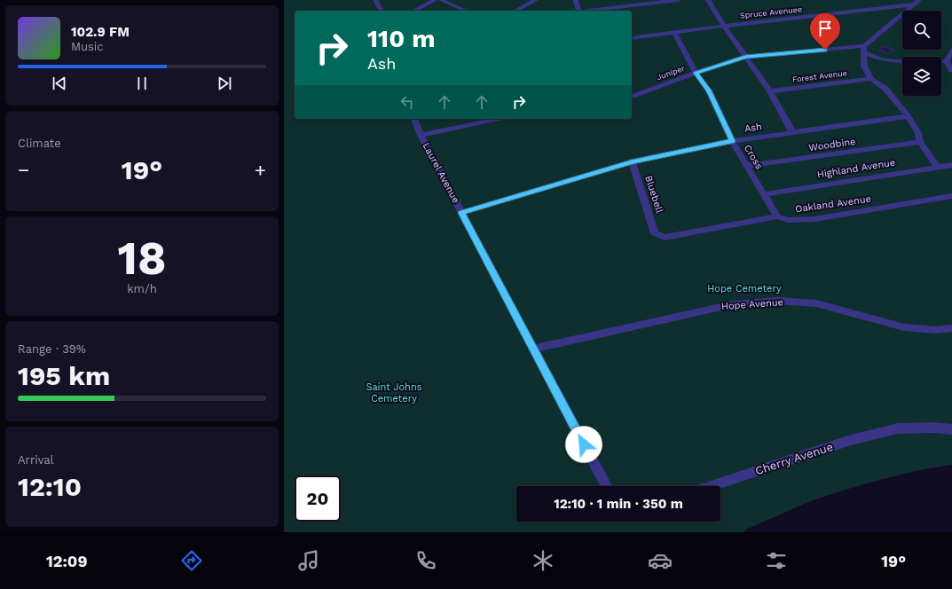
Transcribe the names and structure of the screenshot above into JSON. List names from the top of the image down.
{
  "streets": {
    "lane": [
      "Spruce Avenuee",
      "Juniper",
      "Forest Avenue",
      "Ash",
      "Woodbine",
      "Cross",
      "Highland Avenue",
      "Laurel Avenue",
      "Bluebell",
      "Oakland Avenue",
      "Hope Avenue",
      "Cherry Avenue"
    ]
  },
  "crossings": [
    ["Spruce Avenuee", "Cross"],
    ["Juniper", "Cross"],
    ["Ash", "Cross"],
    ["Ash", "Laurel Avenue"],
    ["Ash", "Bluebell"],
    ["Woodbine", "Cross"],
    ["Cross", "Highland Avenue"],
    ["Cross", "Oakland Avenue"],
    ["Laurel Avenue", "Hope Avenue"],
    ["Bluebell", "Oakland Avenue"]
  ],
  "parks": ["Hope Cemetery", "Saint Johns Cemetery"],
  "page": {
    "turn": ["110 m", "Ash"],
    "song": ["102.9 FM", "Music"],
    "tile": [
      "Climate",
      ["18", "km/h"],
      ["Range · 39%", "195 km"],
      ["Arrival", "12:10"]
    ],
    "heat": ["−", "19°", "+"],
    "limit": "20",
    "trip": "12:10 · 1 min · 350 m",
    "tabs": ["12:09", "19°"]
  }
}
